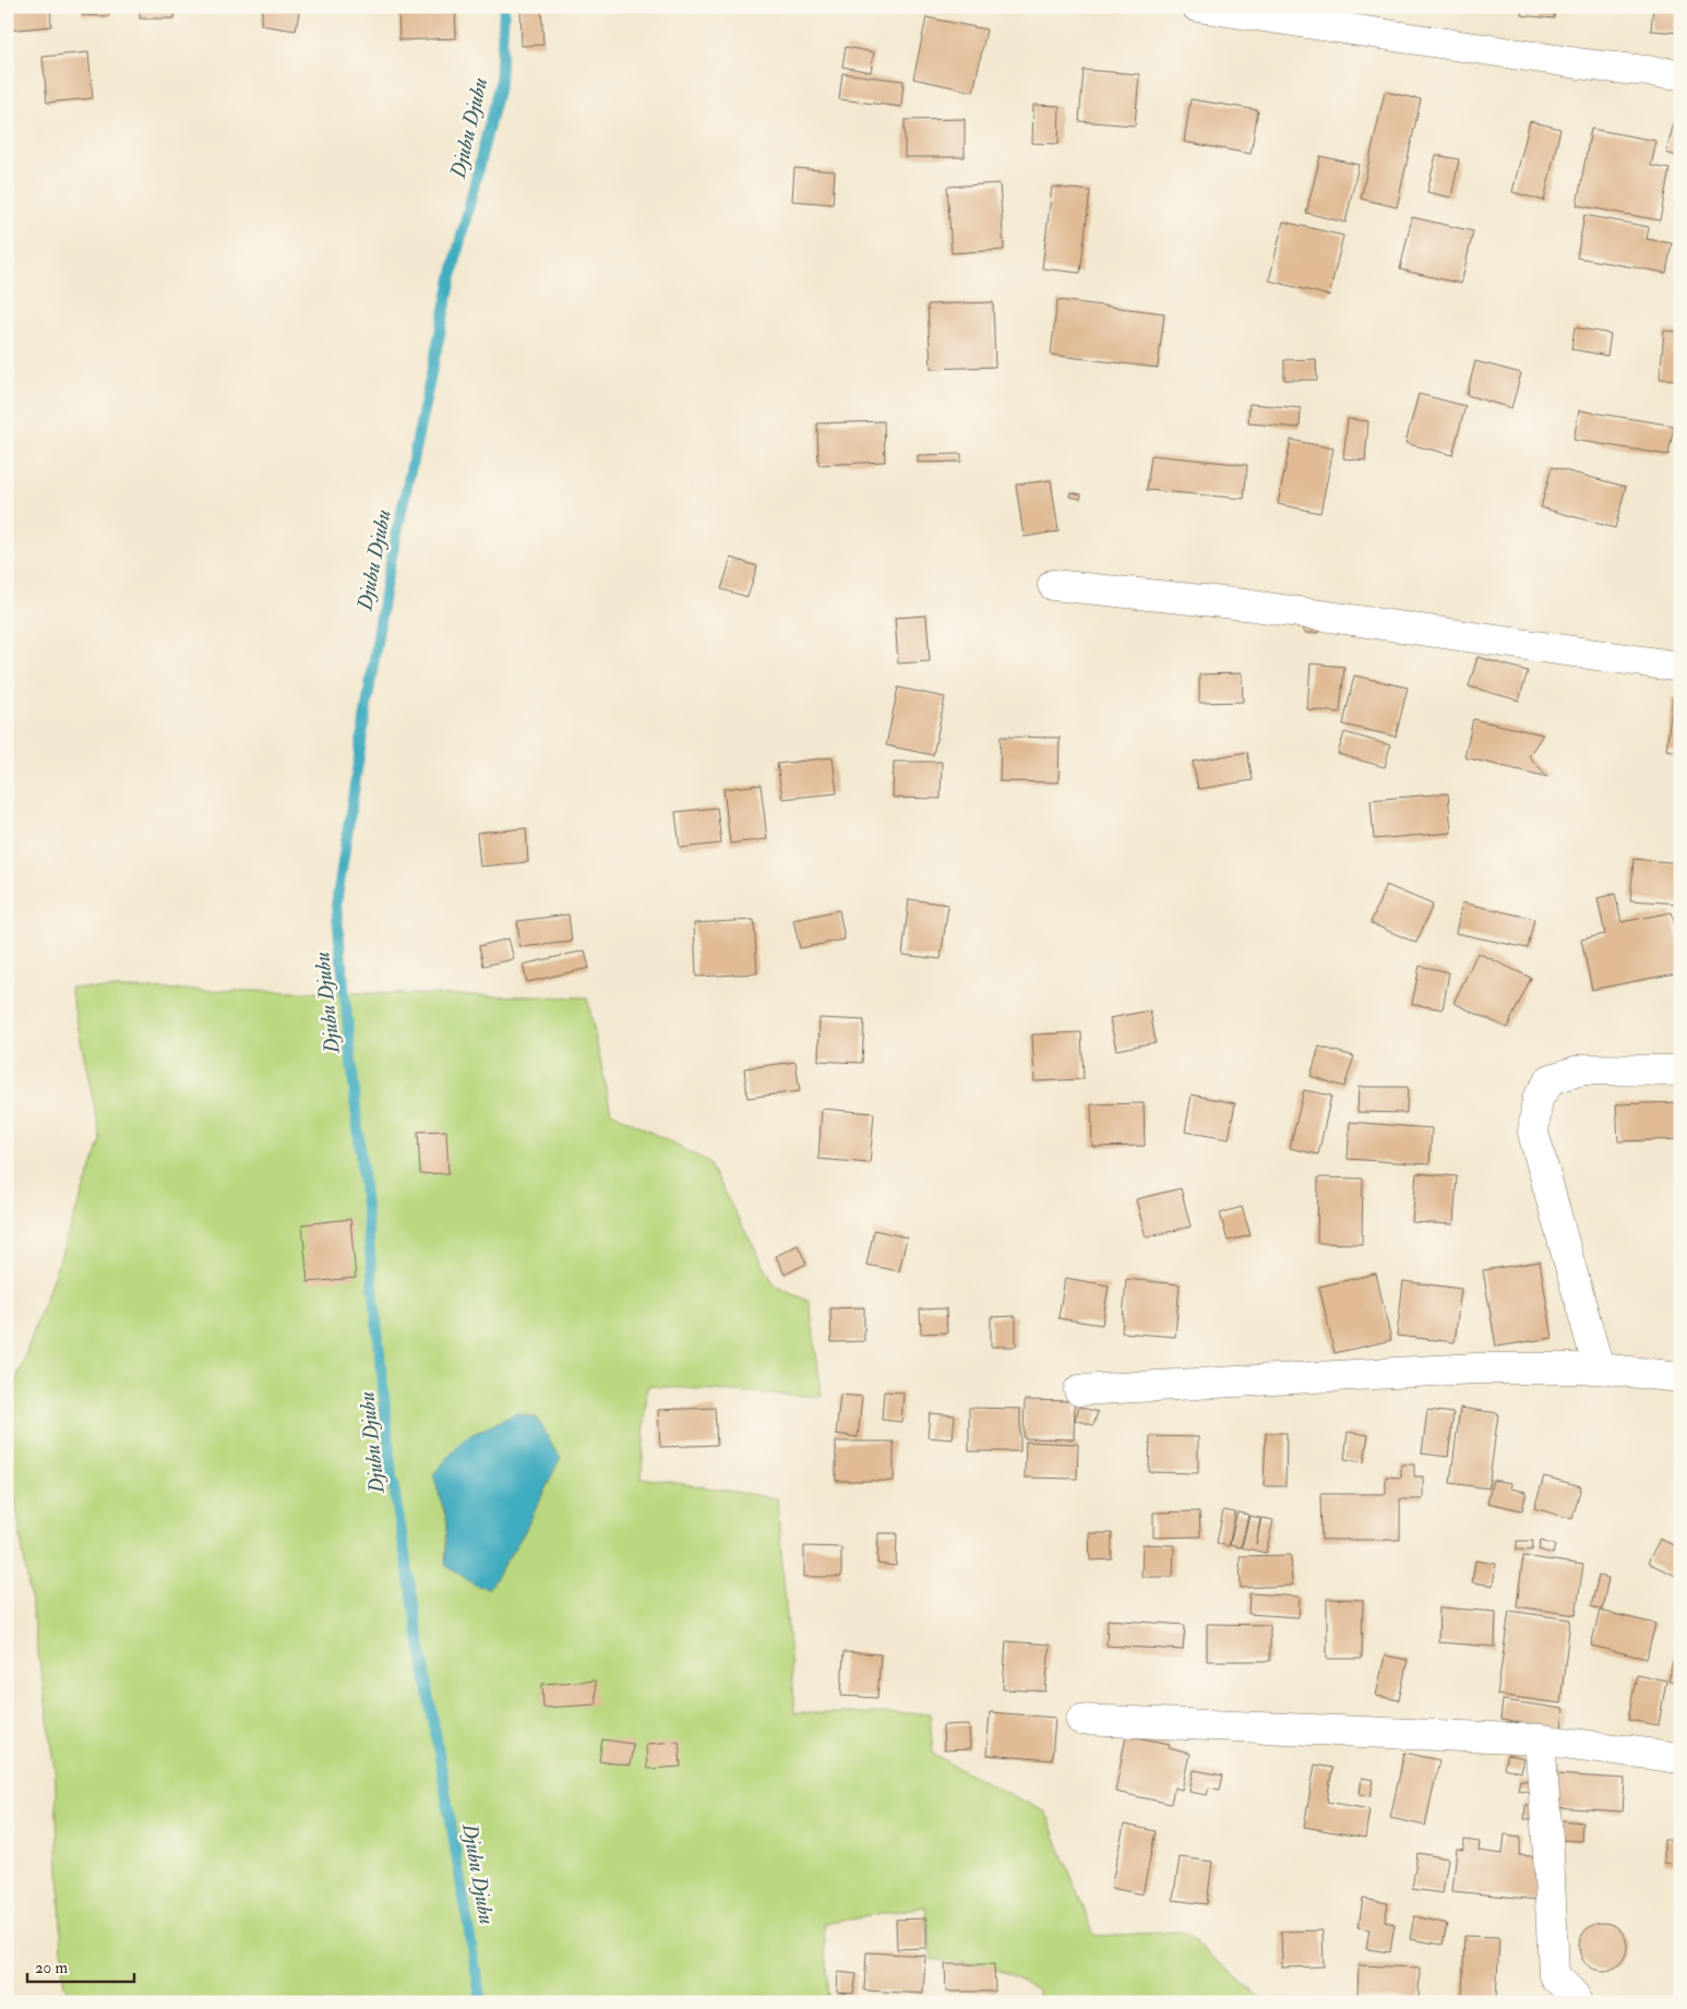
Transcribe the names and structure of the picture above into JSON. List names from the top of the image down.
{
  "water": ["Djubu Djubu"],
  "scale_bar": "20 m"
}
